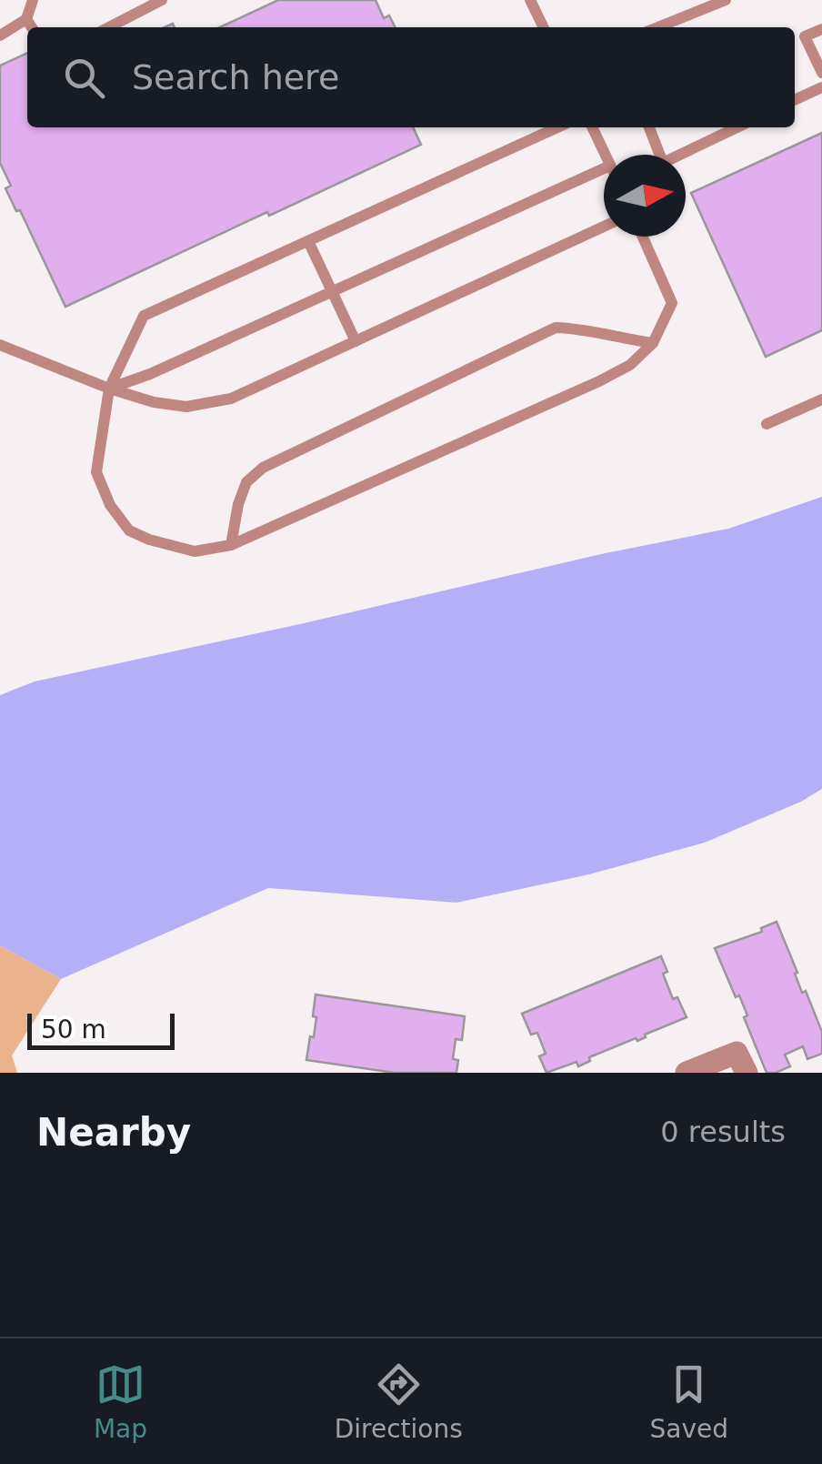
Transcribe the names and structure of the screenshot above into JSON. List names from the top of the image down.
{
  "scale_bar": "50 m",
  "north": "right",
  "page": {
    "search": "Search here",
    "scale": "50 m",
    "heading": ["Nearby", "0 results"],
    "nav": ["Map", "Directions", "Saved"]
  }
}
